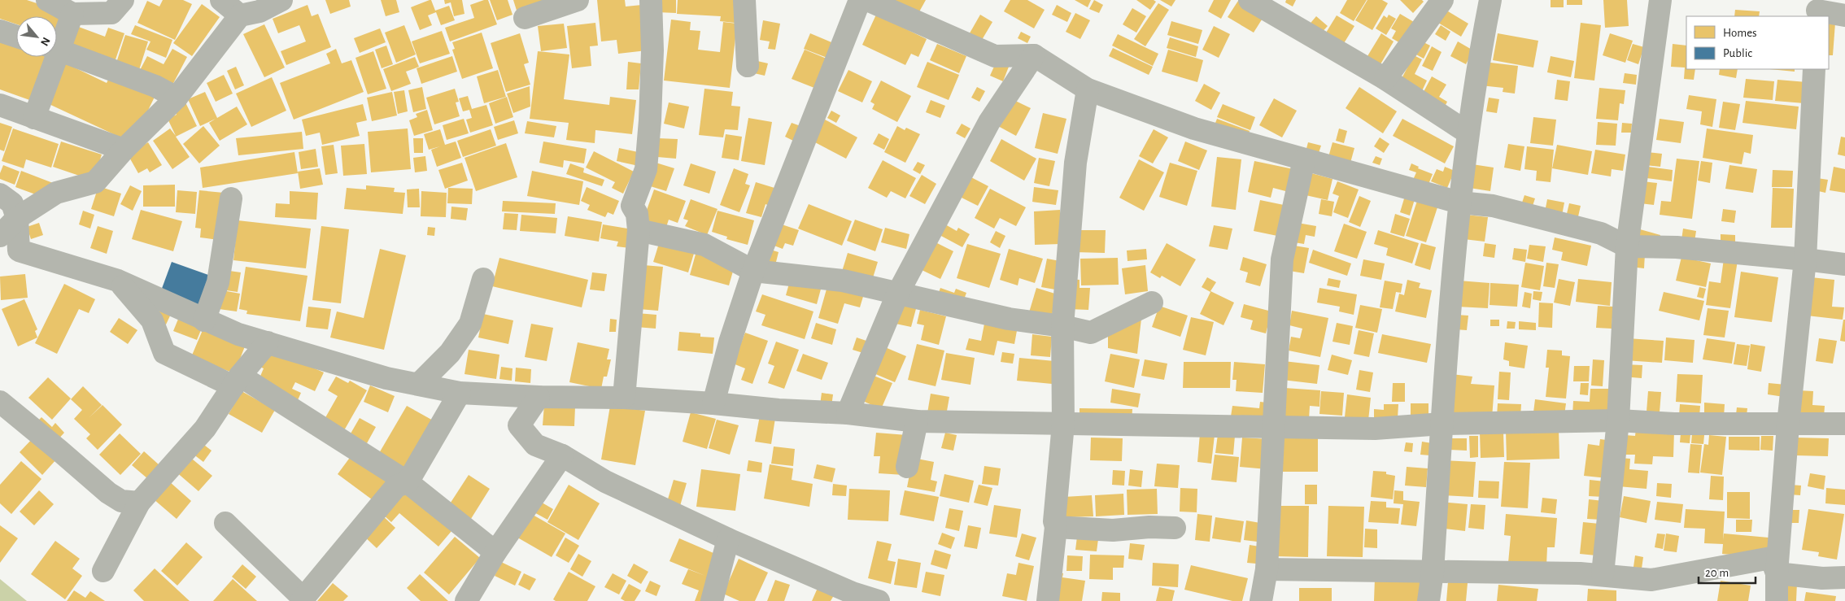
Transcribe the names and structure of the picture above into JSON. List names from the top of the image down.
{
  "legend": ["Homes", "Public"],
  "scale_bar": "20 m",
  "north": "bottom right"
}
